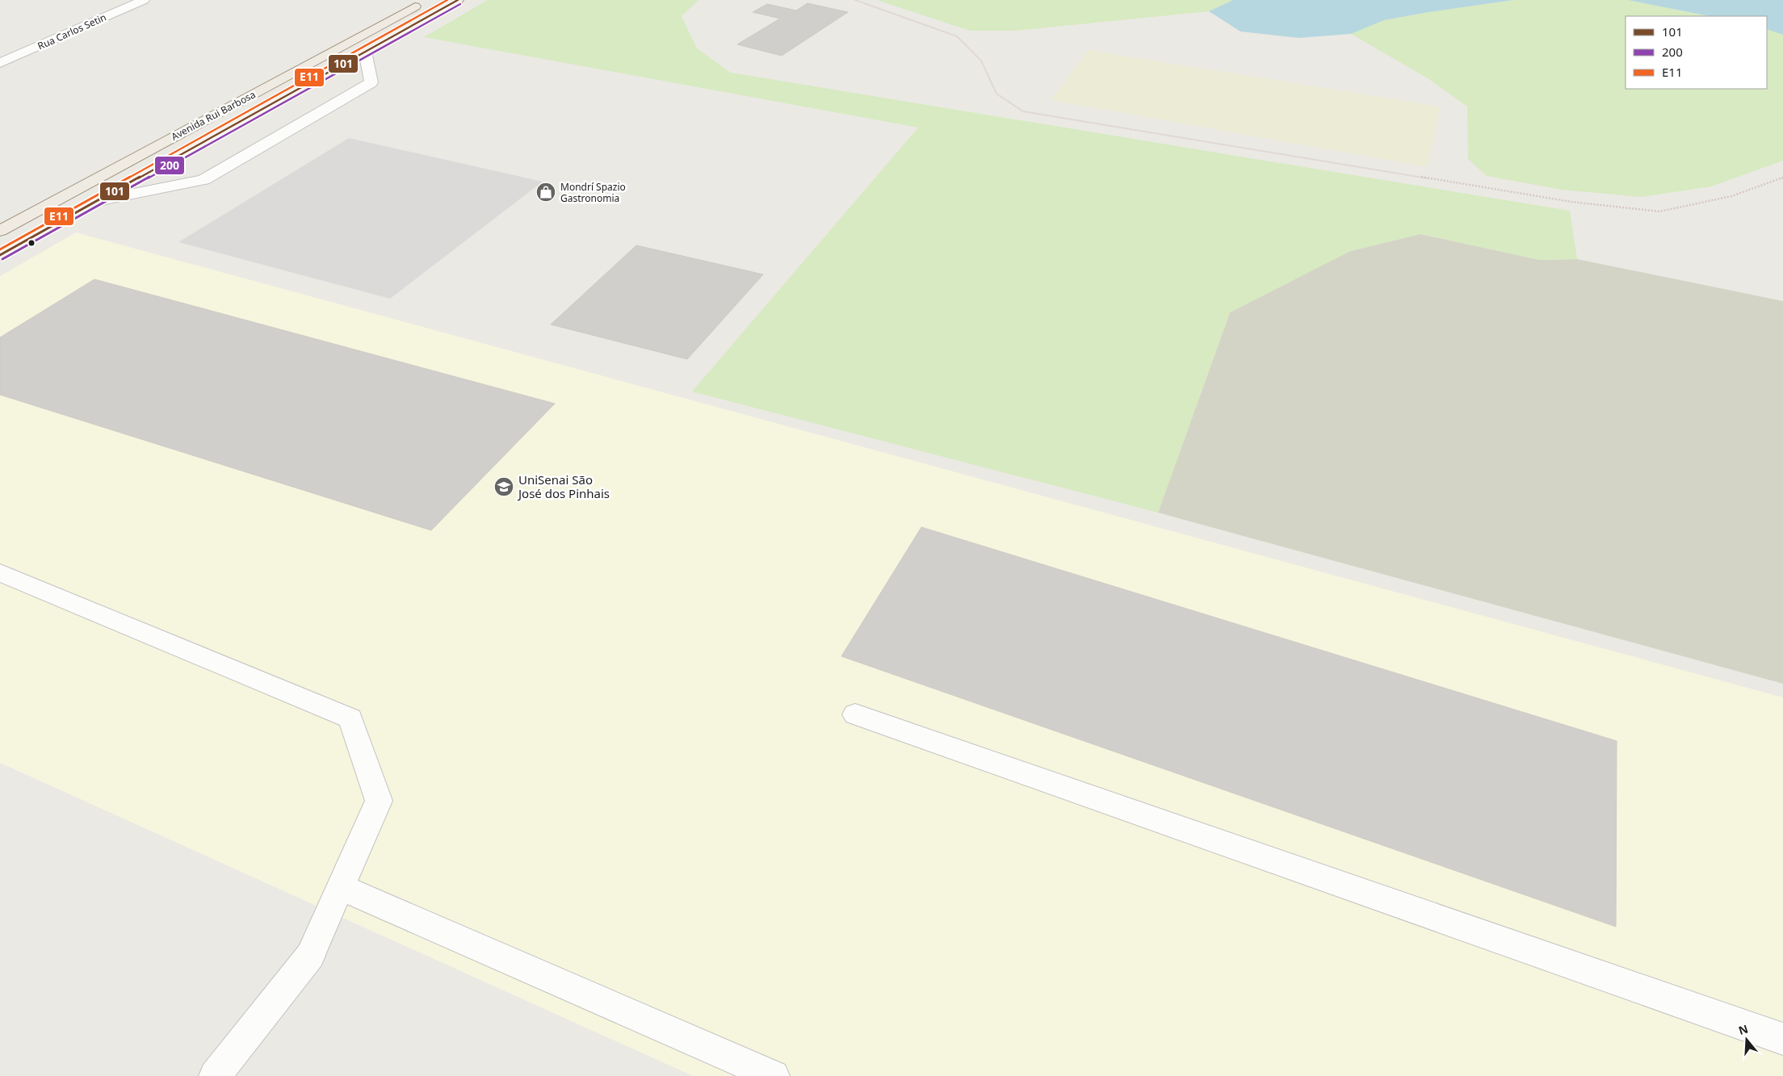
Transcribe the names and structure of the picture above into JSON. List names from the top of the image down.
{
  "streets": {
    "main road": ["Avenida Rui Barbosa"],
    "street": ["Rua Carlos Setin"]
  },
  "places": {
    "shop": ["Mondrí Spazio Gastronomia"],
    "school or university": ["UniSenai São José dos Pinhais"]
  },
  "lines": ["transit line 101", "transit line E11", "transit line 200"],
  "legend": ["101", "200", "E11"],
  "north": "top"
}
